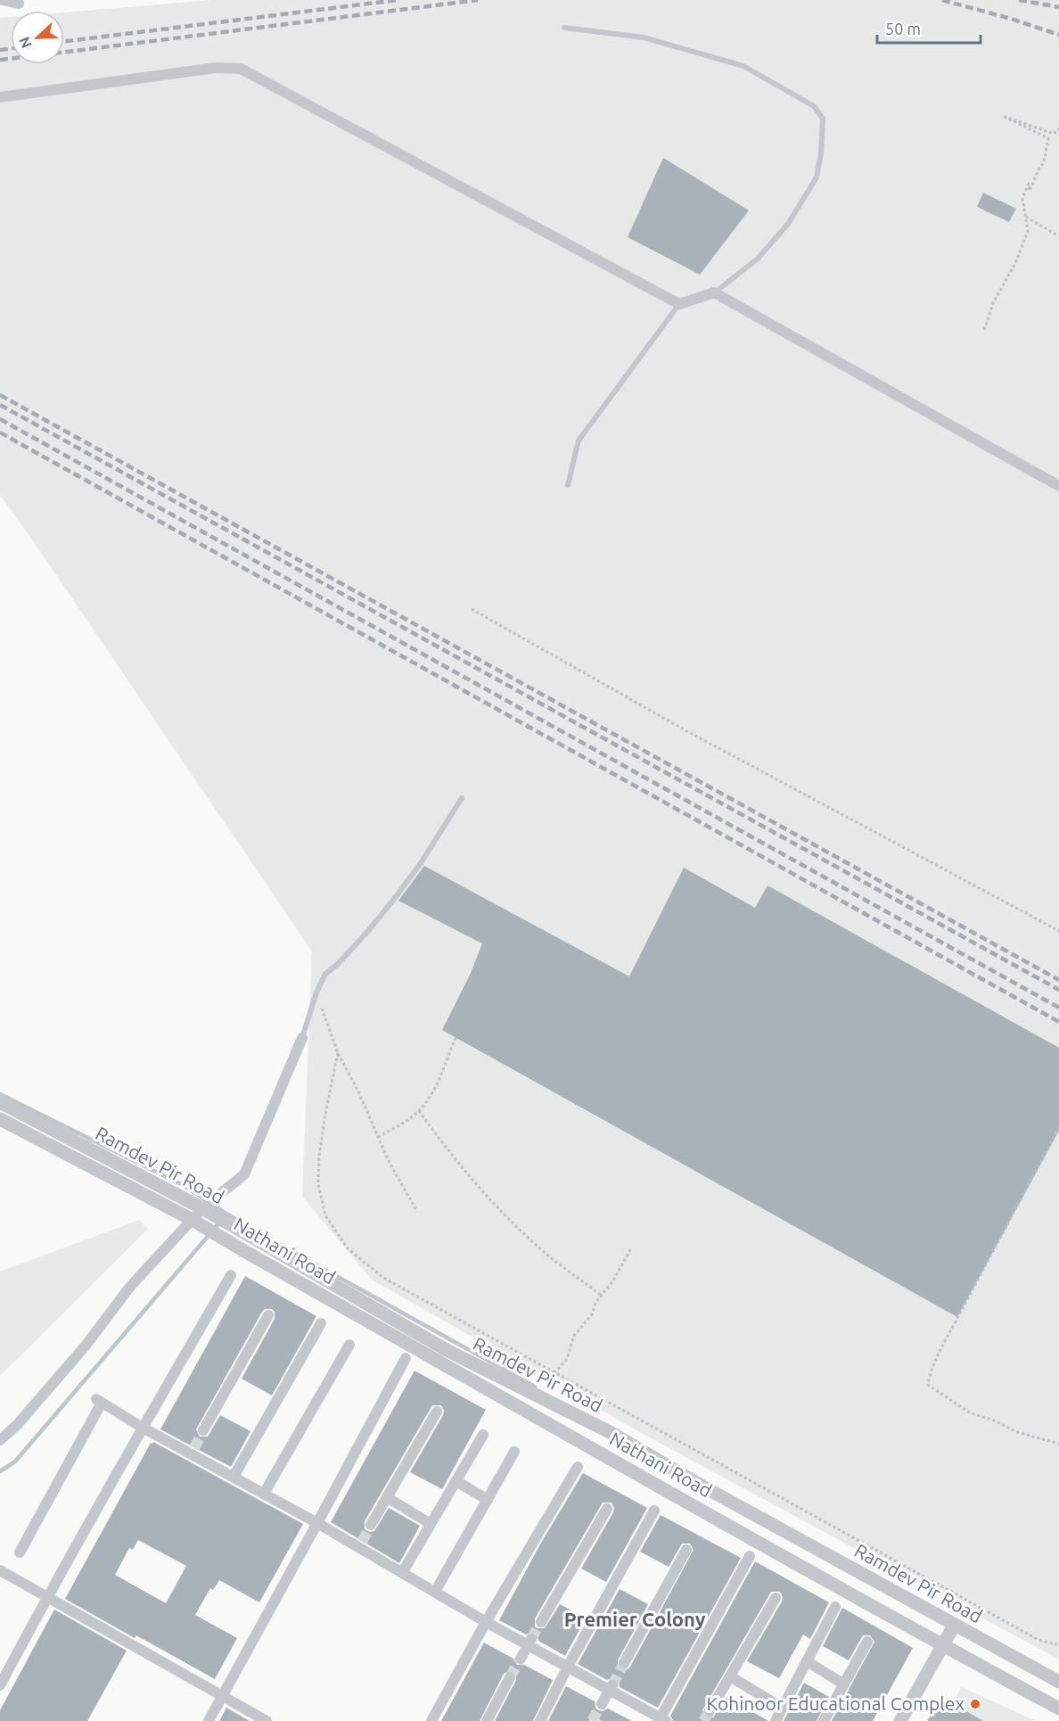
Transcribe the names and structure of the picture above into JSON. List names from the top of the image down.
{
  "streets": {
    "street": ["Ramdev Pir Road", "Nathani Road"]
  },
  "crossings": [
    ["Ramdev Pir Road", "Nathani Road"]
  ],
  "districts": ["Premier Colony"],
  "places": ["Kohinoor Educational Complex"],
  "scale_bar": "50 m",
  "north": "left"
}
